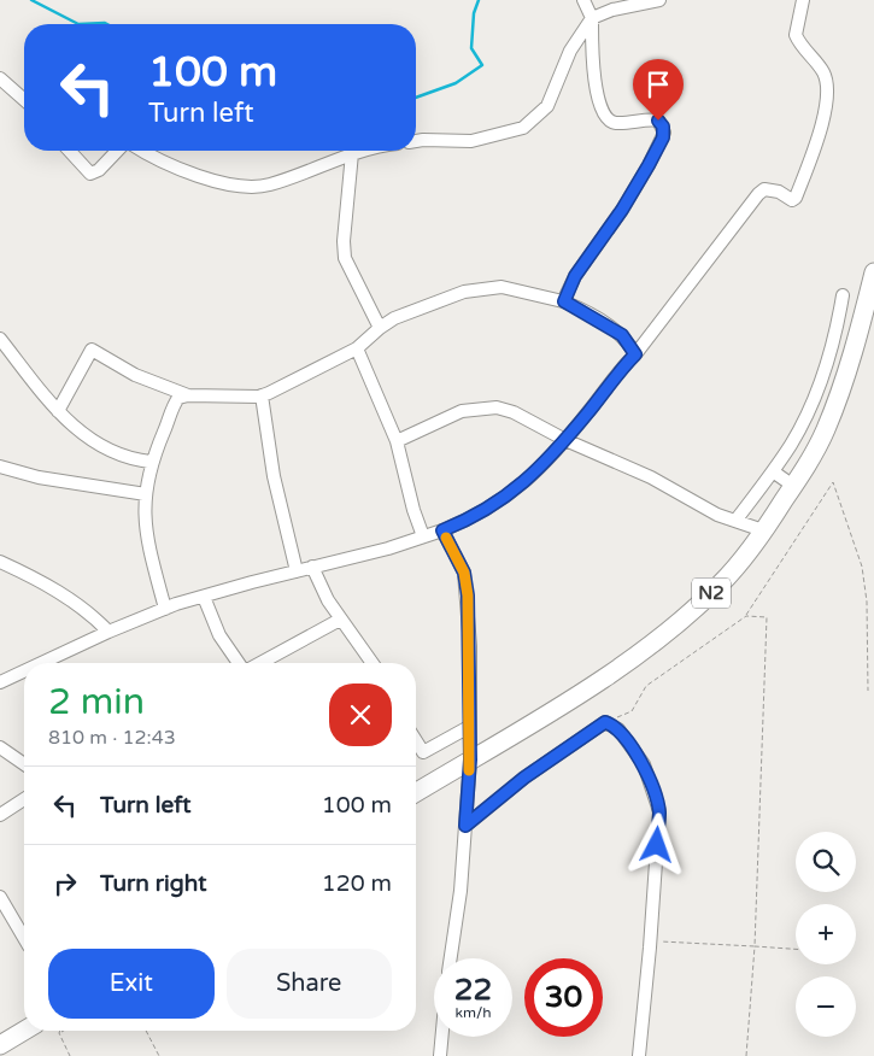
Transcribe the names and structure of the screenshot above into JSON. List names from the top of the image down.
{
  "streets": {
    "highway": ["N2"]
  },
  "page": {
    "turn": ["100 m", "Turn left"],
    "heading": ["2 min", "810 m · 12:43"],
    "list": [
      {
        "name": "Turn left",
        "value": "100 m"
      },
      {
        "name": "Turn right",
        "value": "120 m"
      }
    ],
    "map_buttons": ["+", "−"],
    "buttons": ["Exit", "Share"],
    "speed": "22 km/h",
    "limit": "30"
  }
}
